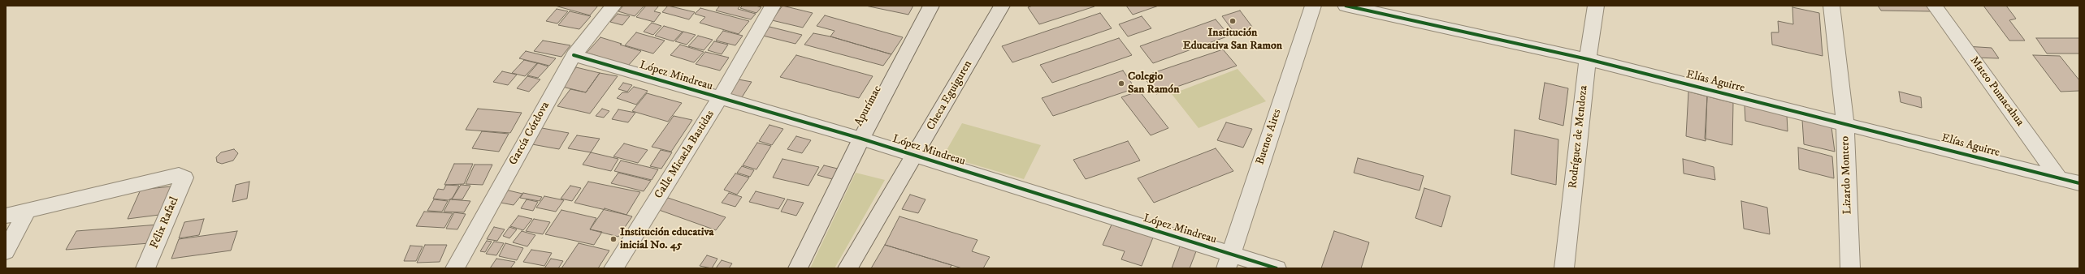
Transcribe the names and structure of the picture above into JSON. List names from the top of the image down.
{
  "streets": {
    "main road": ["Checa Eguiguren", "Apurímac"],
    "street": [
      "López Mindreau",
      "Elías Aguirre",
      "Mateo Pumacahua",
      "García Córdova",
      "Buenos Aires",
      "Rodríguez de Mendoza",
      "Calle Micaela Bastidas",
      "Lizardo Montero",
      "Félix Rafael"
    ]
  },
  "crossings": [
    ["López Mindreau", "Checa Eguiguren"],
    ["López Mindreau", "Apurímac"],
    ["López Mindreau", "García Córdova"],
    ["López Mindreau", "Buenos Aires"],
    ["López Mindreau", "Calle Micaela Bastidas"],
    ["Elías Aguirre", "Mateo Pumacahua"],
    ["Elías Aguirre", "Rodríguez de Mendoza"],
    ["Elías Aguirre", "Lizardo Montero"]
  ],
  "places": ["Institución Educativa San Ramon", "Colegio San Ramón", "Institución educativa inicial No. 45"]
}
